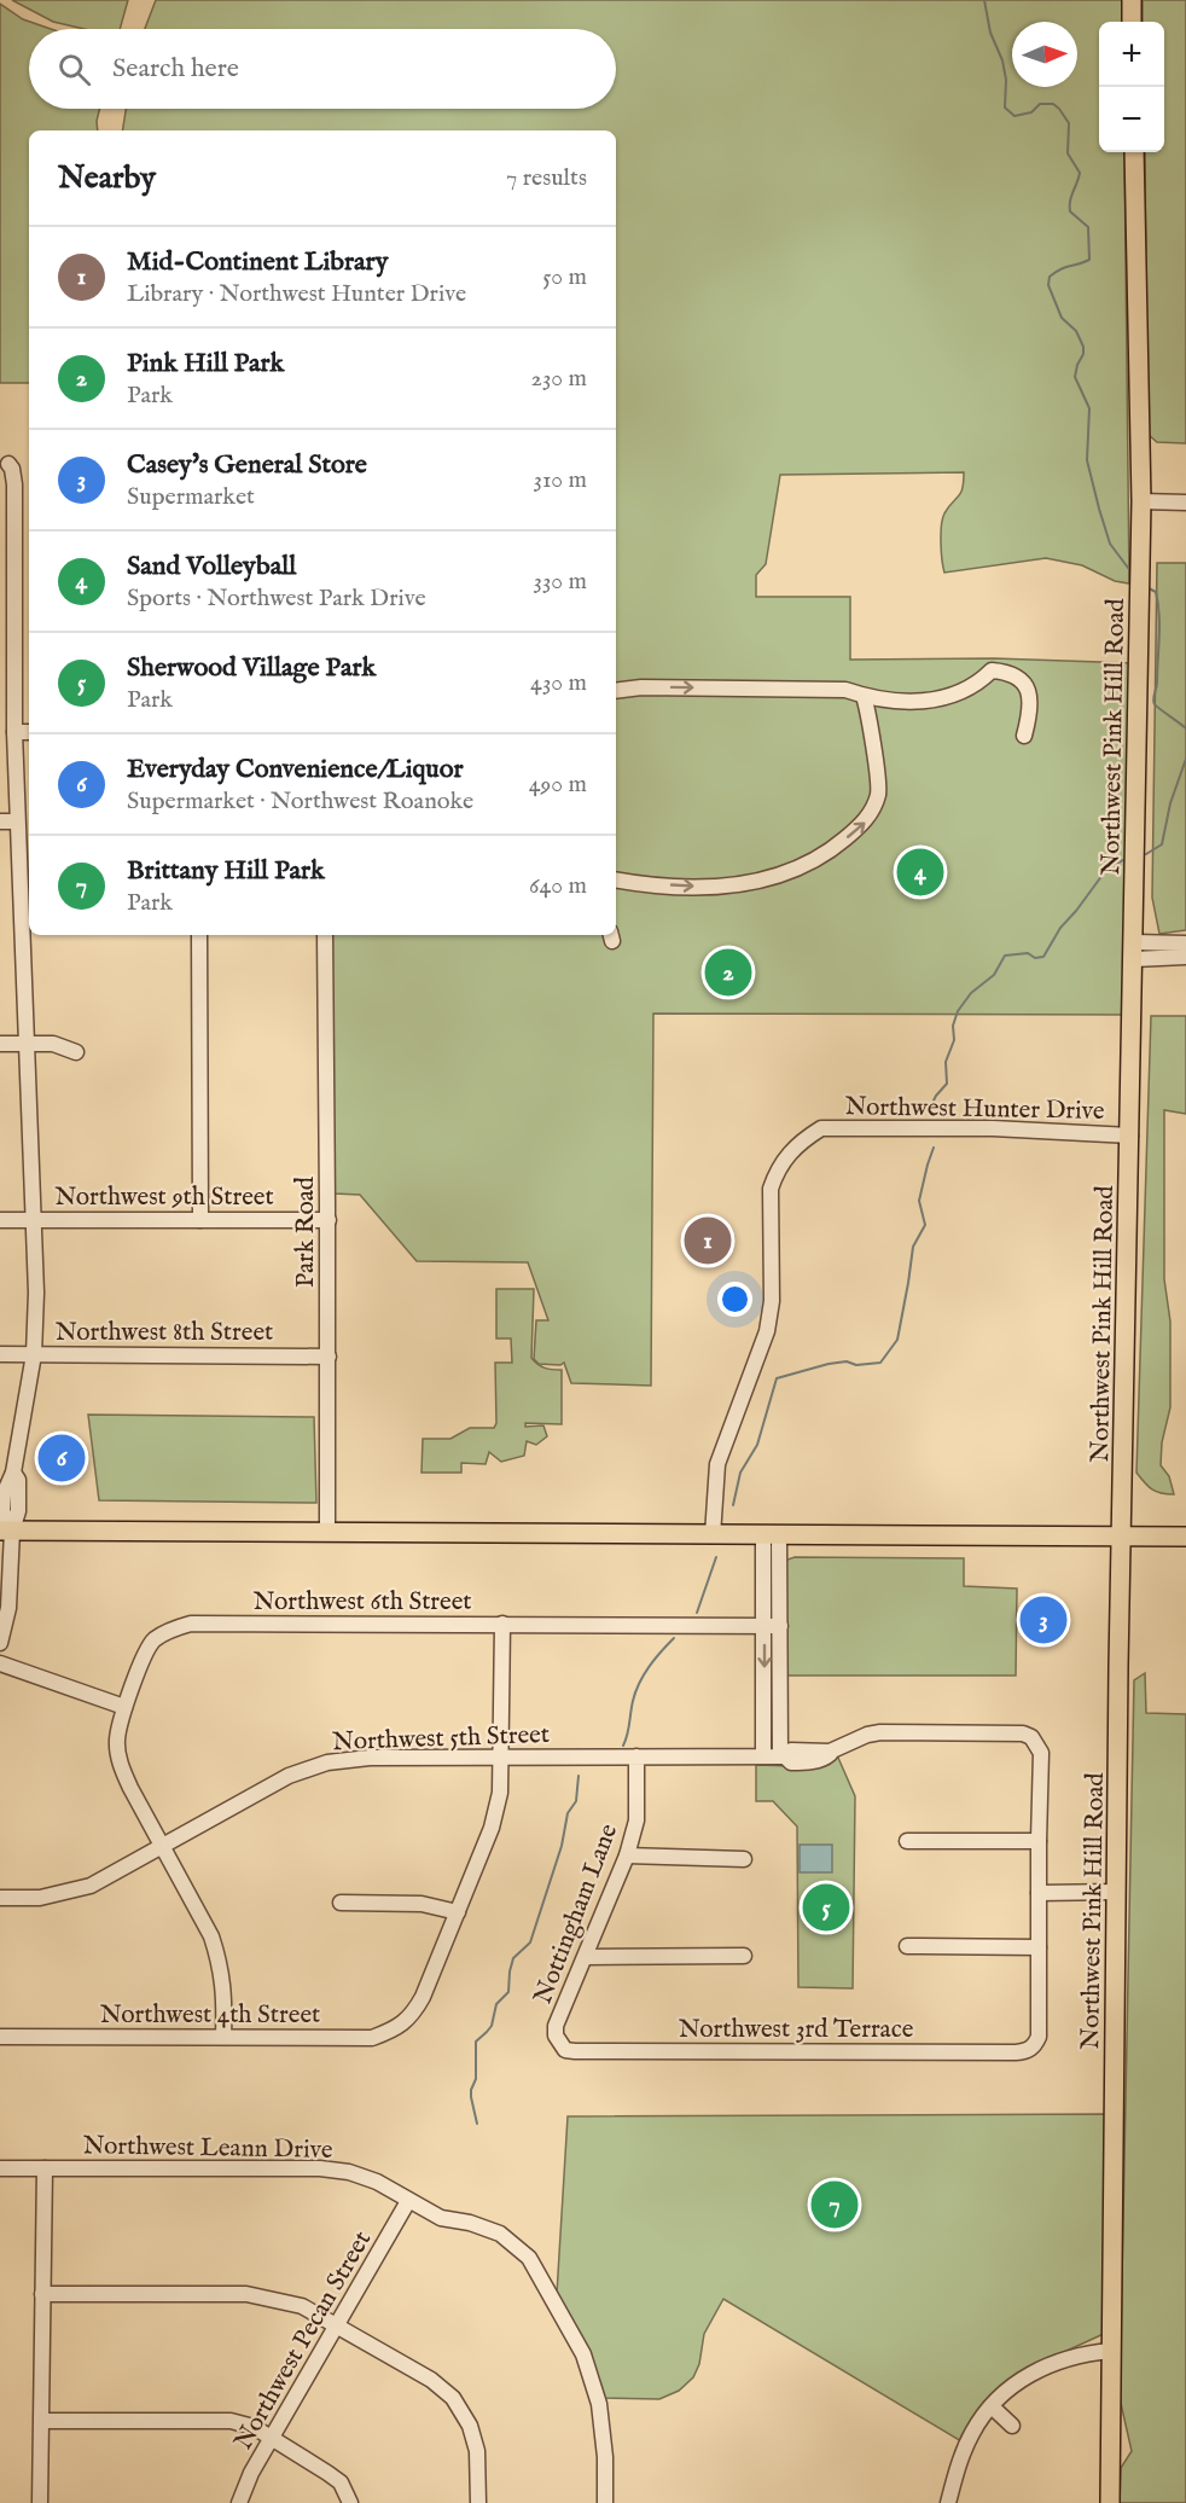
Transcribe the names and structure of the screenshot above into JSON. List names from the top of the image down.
{
  "streets": {
    "main road": ["Northwest Pink Hill Road"],
    "street": [
      "Northwest Hunter Drive",
      "Northwest 9th Street",
      "Park Road",
      "Northwest 8th Street",
      "Northwest 6th Street",
      "Northwest 5th Street",
      "Nottingham Lane",
      "Northwest 4th Street",
      "Northwest 3rd Terrace",
      "Northwest Leann Drive",
      "Northwest Pecan Street"
    ]
  },
  "crossings": [
    ["Northwest Pink Hill Road", "Northwest Hunter Drive"],
    ["Northwest 9th Street", "Park Road"],
    ["Park Road", "Northwest 8th Street"],
    ["Northwest 6th Street", "Northwest 5th Street"],
    ["Northwest 6th Street", "Northwest 4th Street"],
    ["Northwest 5th Street", "Nottingham Lane"],
    ["Nottingham Lane", "Northwest 3rd Terrace"],
    ["Northwest Leann Drive", "Northwest Pecan Street"]
  ],
  "north": "right",
  "page": {
    "map_buttons": ["+", "−"],
    "search": "Search here",
    "heading": ["Nearby", "7 results"],
    "list": [
      {
        "mark": "1",
        "name": "Mid-Continent Library",
        "note": "Library · Northwest Hunter Drive",
        "value": "50 m"
      },
      {
        "mark": "2",
        "name": "Pink Hill Park",
        "note": "Park",
        "value": "230 m"
      },
      {
        "mark": "3",
        "name": "Casey's General Store",
        "note": "Supermarket",
        "value": "310 m"
      },
      {
        "mark": "4",
        "name": "Sand Volleyball",
        "note": "Sports · Northwest Park Drive",
        "value": "330 m"
      },
      {
        "mark": "5",
        "name": "Sherwood Village Park",
        "note": "Park",
        "value": "430 m"
      },
      {
        "mark": "6",
        "name": "Everyday Convenience/Liquor",
        "note": "Supermarket · Northwest Roanoke",
        "value": "490 m"
      },
      {
        "mark": "7",
        "name": "Brittany Hill Park",
        "note": "Park",
        "value": "640 m"
      }
    ],
    "pins": [
      "4",
      "2",
      "1",
      "6",
      "3",
      "5",
      "7"
    ]
  }
}
